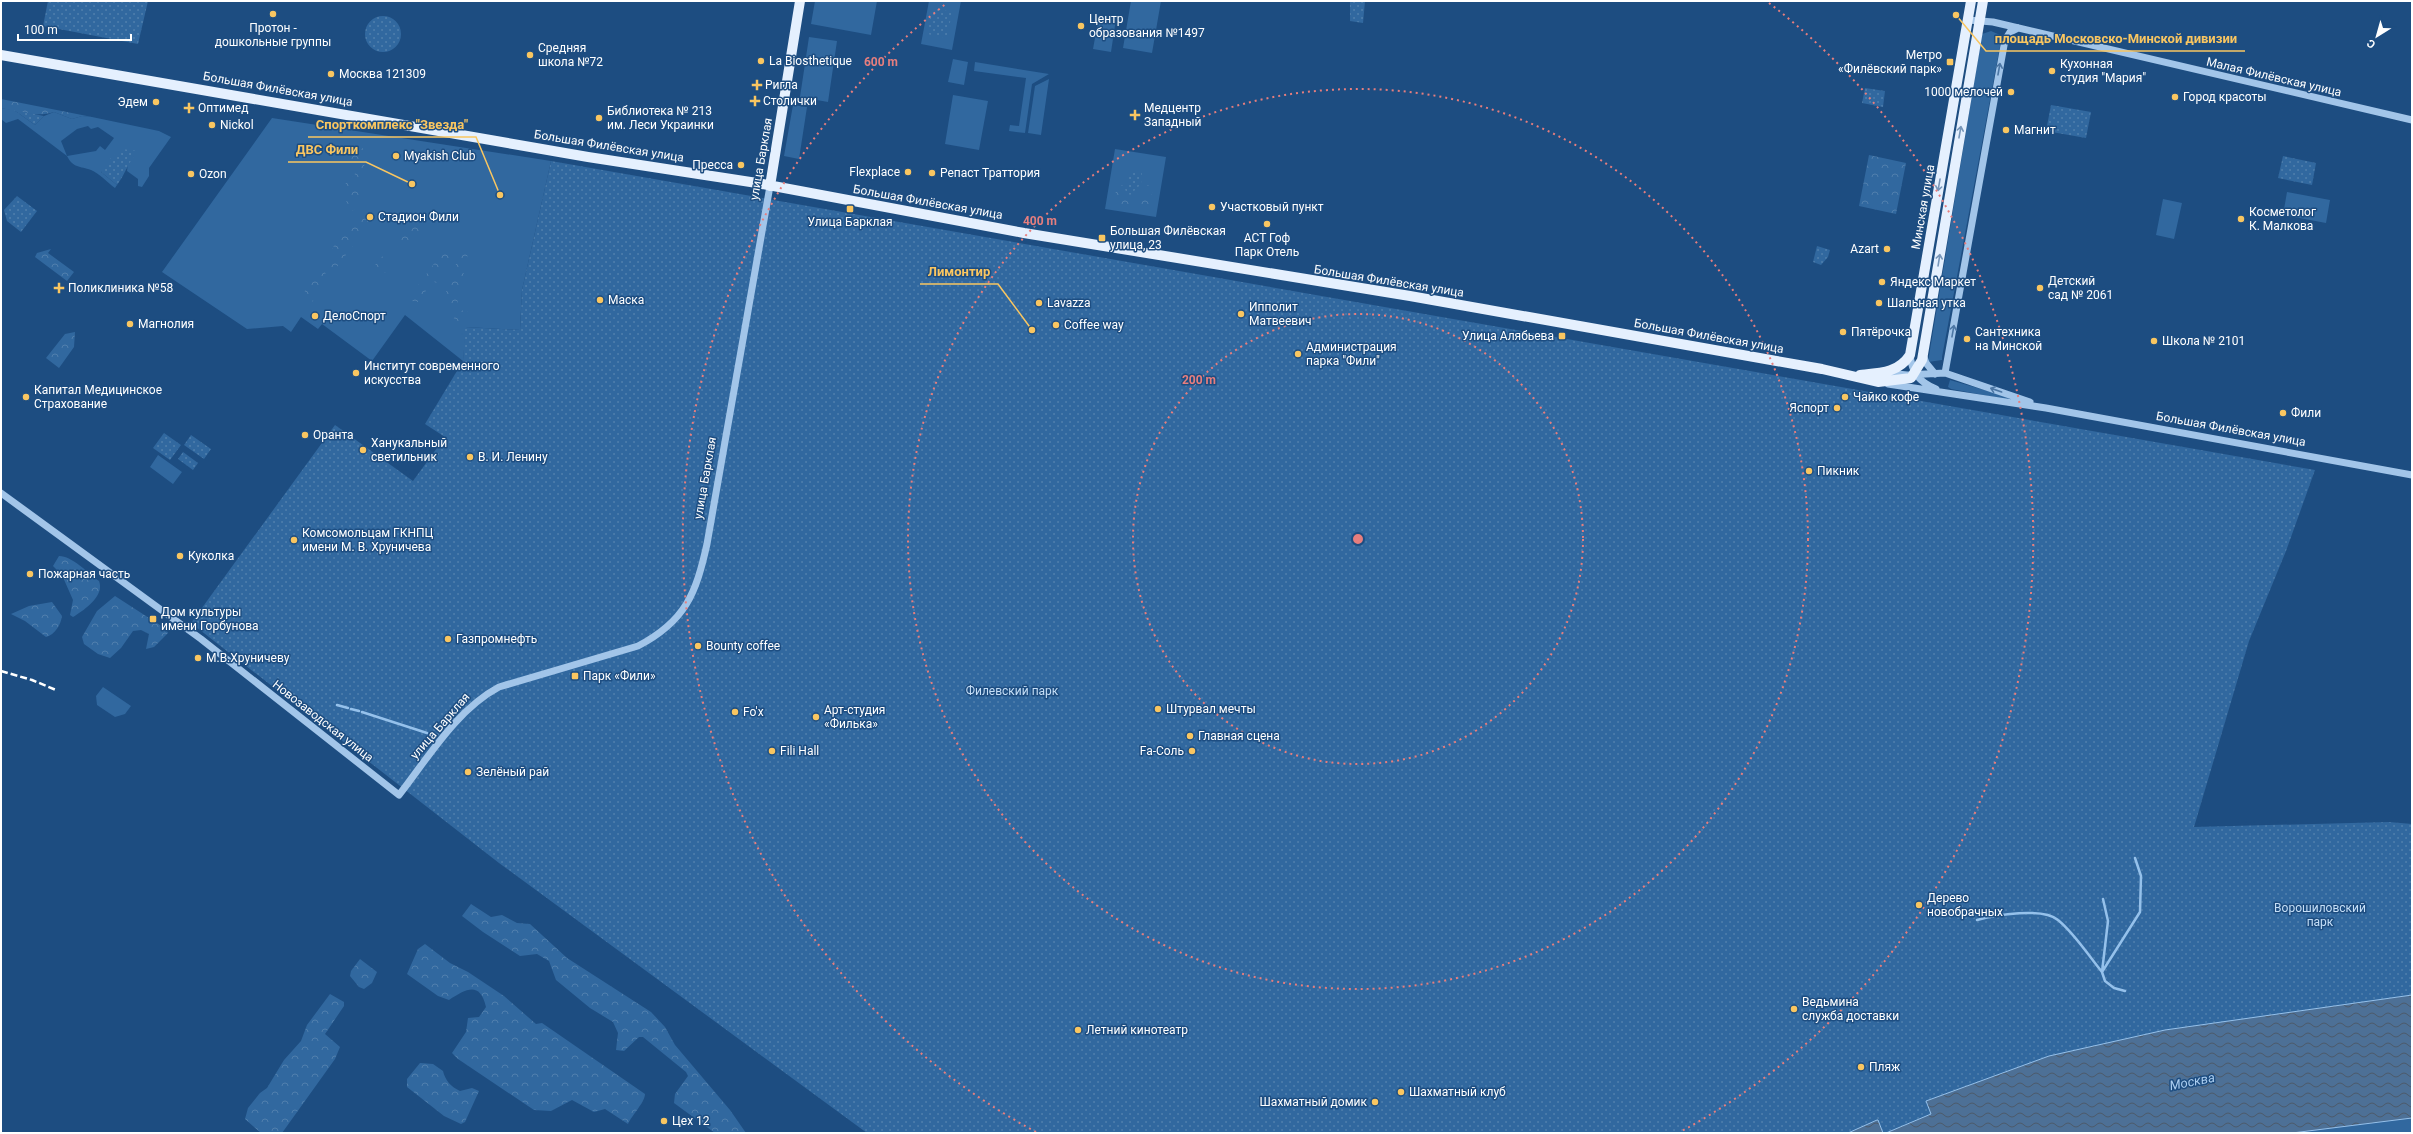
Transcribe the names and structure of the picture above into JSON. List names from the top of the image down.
{
  "streets": {
    "main road": ["Большая Филёвская улица", "улица Барклая", "Минская улица"],
    "street": ["Малая Филёвская улица", "Новозаводская улица"]
  },
  "crossings": [
    ["Малая Филёвская улица", "Минская улица"],
    ["Большая Филёвская улица", "улица Барклая"],
    ["Большая Филёвская улица", "Минская улица"],
    ["улица Барклая", "Новозаводская улица"]
  ],
  "water": ["Москва"],
  "parks": ["Филевский парк", "Ворошиловский парк"],
  "places": {
    "other": [
      "Протон - дошкольные группы",
      "площадь Московско-Минской дивизии",
      "Центр образования №1497",
      "Средняя школа №72",
      "La Biosthetique",
      "Кухонная студия \"Мария\"",
      "Москва 121309",
      "1000 мелочей",
      "Город красоты",
      "Эдем",
      "Библиотека № 213 им. Леси Украинки",
      "Nickol",
      "Магнит",
      "Myakish Club",
      "Пресса",
      "Flexplace",
      "Репаст Траттория",
      "Ozon",
      "ДВС Фили",
      "Спорткомплекс \"Звезда\"",
      "Участковый пункт",
      "Стадион Фили",
      "Косметолог К. Малкова",
      "АСТ Гоф Парк Отель",
      "Azart",
      "Яндекс Маркет",
      "Детский сад № 2061",
      "Маска",
      "Lavazza",
      "Шальная утка",
      "Ипполит Матвеевич",
      "ДелоСпорт",
      "Магнолия",
      "Coffee way",
      "Лимонтир",
      "Пятёрочка",
      "Сантехника на Минской",
      "Школа № 2101",
      "Администрация парка \"Фили\"",
      "Институт современного искусства",
      "Капитал Медицинское Страхование",
      "Чайко кофе",
      "Яспорт",
      "Фили",
      "Оранта",
      "Ханукальный светильник",
      "В. И. Ленину",
      "Пикник",
      "Комсомольцам ГКНПЦ имени М. В. Хруничева",
      "Куколка",
      "Пожарная часть",
      "Газпромнефть",
      "Bounty coffee",
      "М.В.Хруничеву",
      "Штурвал мечты",
      "Fo'x",
      "Арт-студия «Филька»",
      "Главная сцена",
      "Fili Hall",
      "Fa-Соль",
      "Зелёный рай",
      "Дерево новобрачных",
      "Ведьмина служба доставки",
      "Летний кинотеатр",
      "Пляж",
      "Шахматный клуб",
      "Шахматный домик",
      "Цех 12"
    ],
    "transit": [
      "Метро «Филёвский парк»",
      "Улица Барклая",
      "Большая Филёвская улица, 23",
      "Улица Алябьева",
      "Дом культуры имени Горбунова",
      "Парк «Фили»"
    ],
    "health": [
      "Ригла",
      "Столички",
      "Оптимед",
      "Медцентр Западный",
      "Поликлиника №58"
    ]
  },
  "scale_bar": "100 m",
  "north": "bottom left",
  "rings": ["600 m", "400 m", "200 m"]
}
